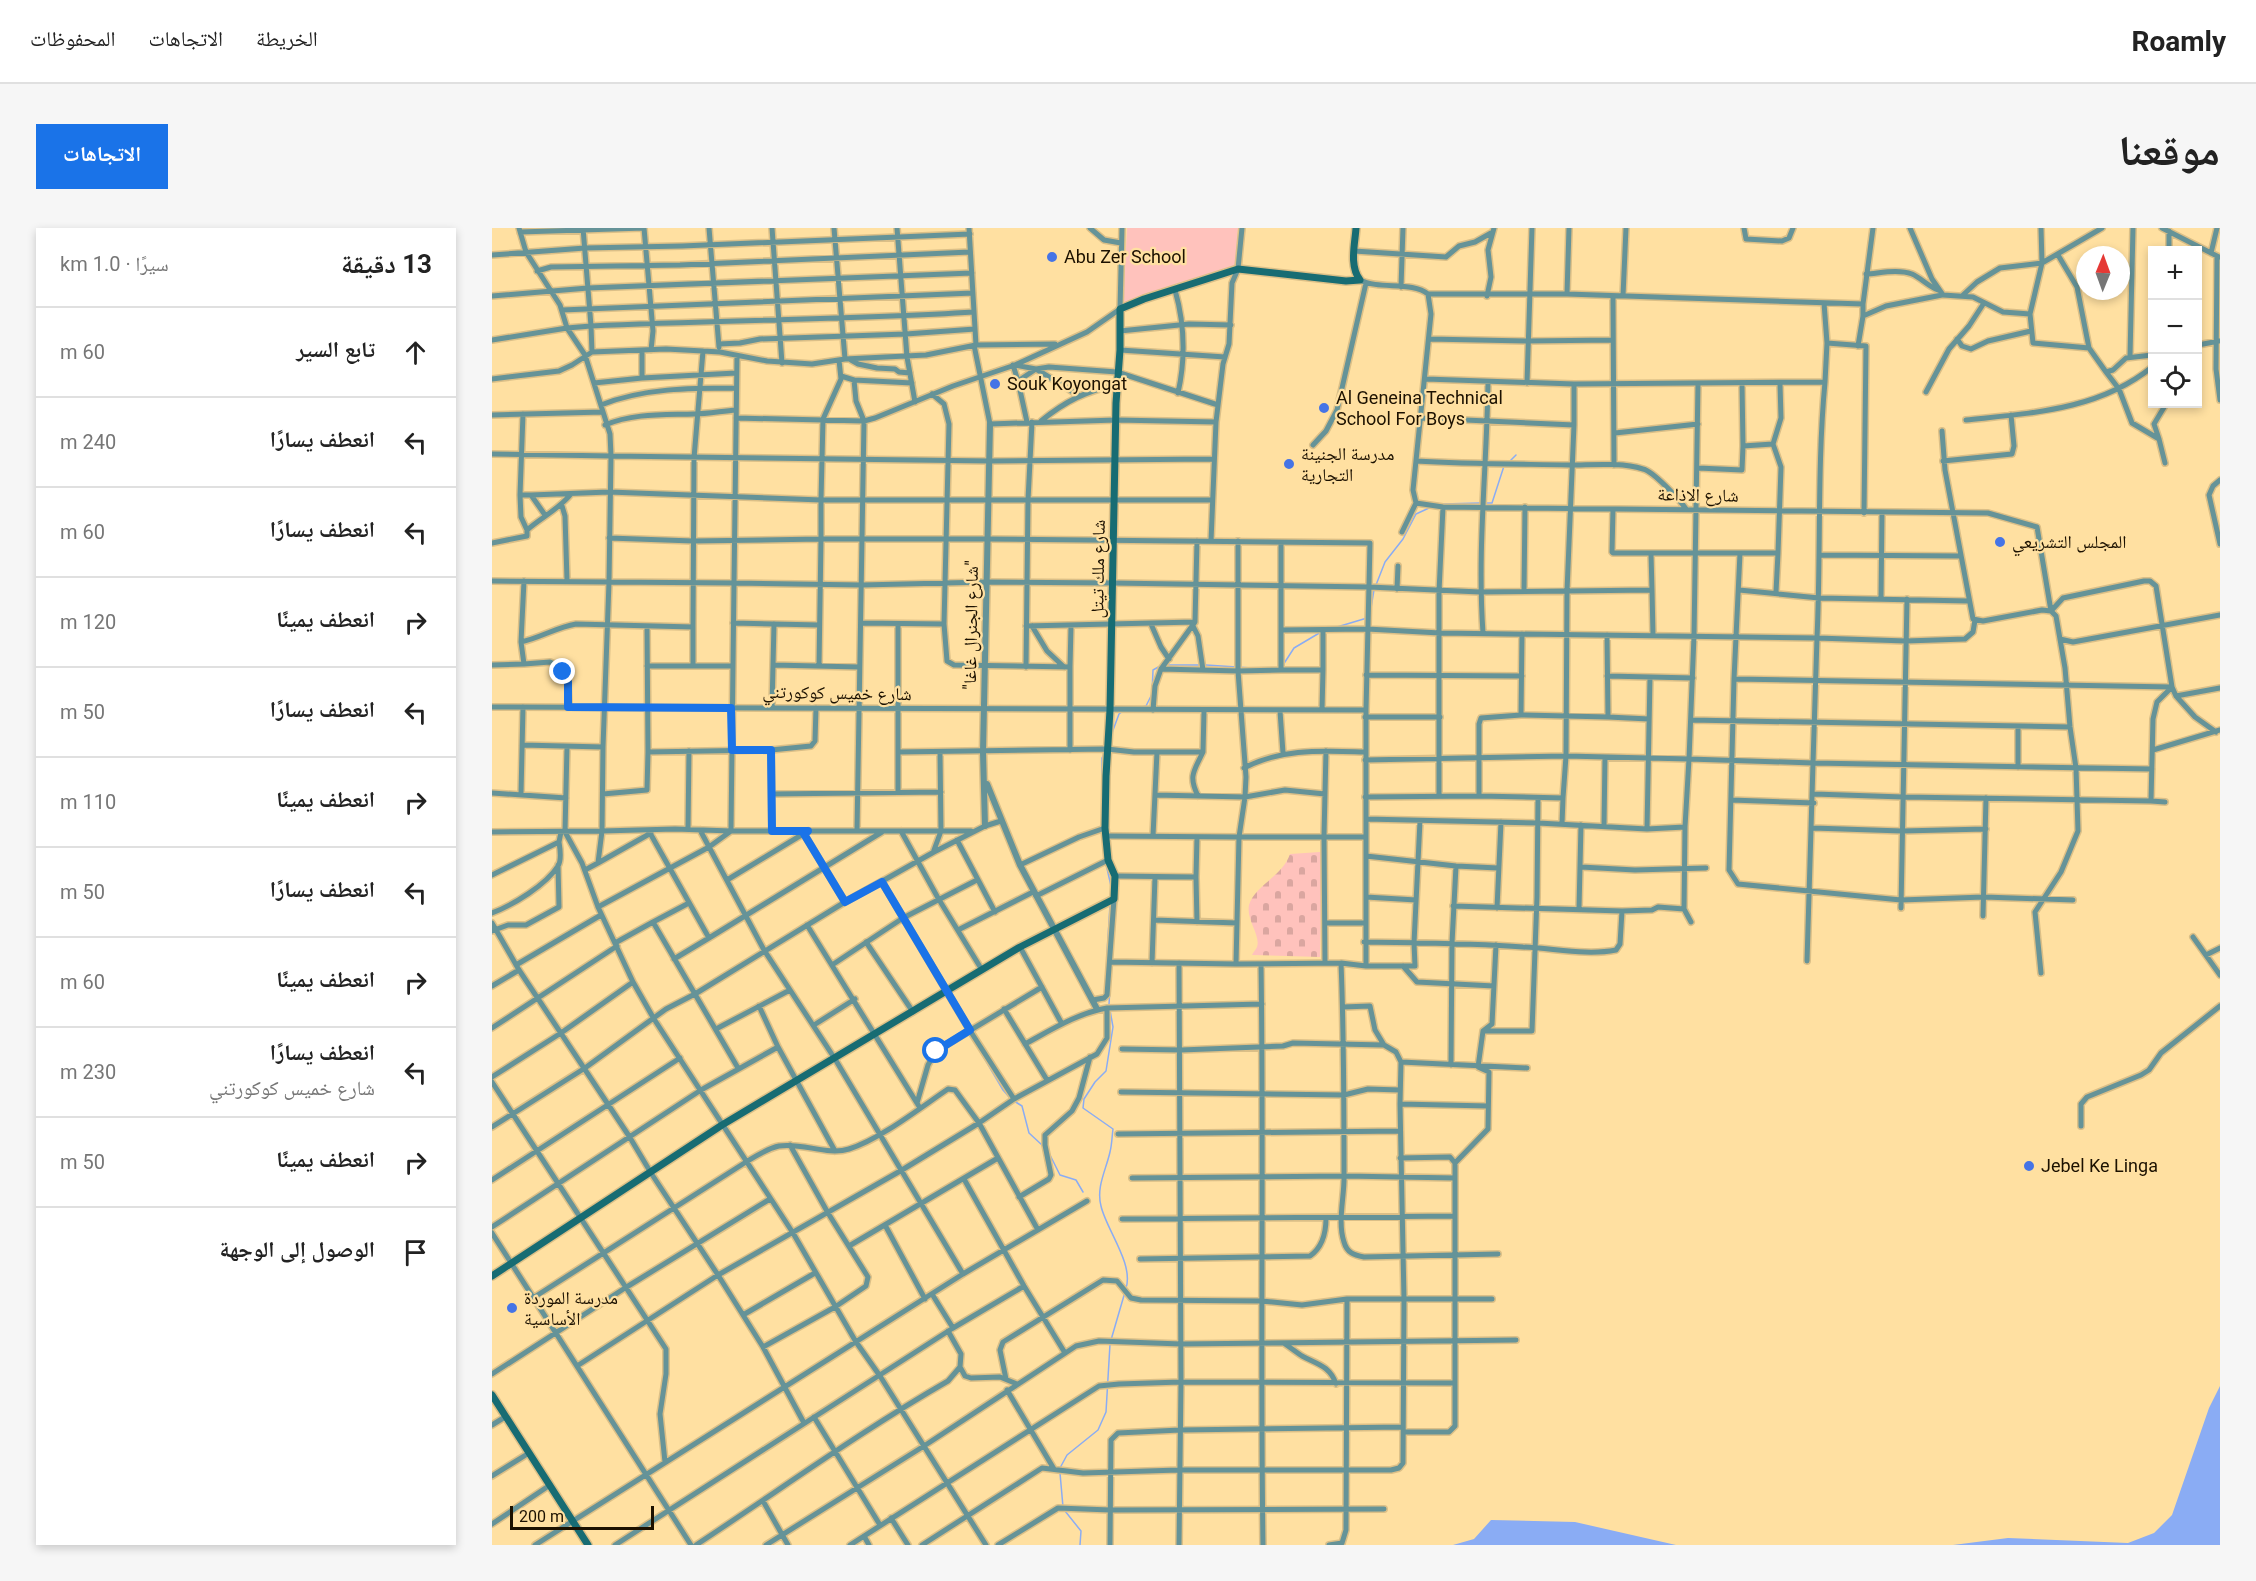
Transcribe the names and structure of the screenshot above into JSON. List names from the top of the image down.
{
  "streets": {
    "main road": ["شارع ملك تيتل"],
    "street": ["شارع الاذاعة", "\"شارع الجنرال غاغا\"", "شارع خميس كوكورتني"]
  },
  "crossings": [
    ["شارع ملك تيتل", "شارع خميس كوكورتني"],
    ["\"شارع الجنرال غاغا\"", "شارع خميس كوكورتني"]
  ],
  "places": [
    "Abu Zer School",
    "Souk Koyongat",
    "Al Geneina Technical School For Boys",
    "مدرسة الجنينة التجارية",
    "المجلس التشريعي",
    "Jebel Ke Linga",
    "مدرسة الموردة الأساسية"
  ],
  "scale_bar": "200 m",
  "north": "top",
  "page": {
    "header": "Roamly",
    "nav": ["الخريطة", "الاتجاهات", "المحفوظات"],
    "title": "موقعنا",
    "buttons": "الاتجاهات",
    "heading": ["13 دقيقة", "سيرًا · 1.0 km"],
    "map_buttons": ["+", "−"],
    "list": [
      ["تابع السير", "60 m"],
      ["انعطف يسارًا", "240 m"],
      ["انعطف يسارًا", "60 m"],
      ["انعطف يمينًا", "120 m"],
      ["انعطف يسارًا", "50 m"],
      ["انعطف يمينًا", "110 m"],
      ["انعطف يسارًا", "50 m"],
      ["انعطف يمينًا", "60 m"],
      ["انعطف يسارًا", "شارع خميس كوكورتني", "230 m"],
      ["انعطف يمينًا", "50 m"],
      "الوصول إلى الوجهة"
    ],
    "scale": "200 m"
  }
}
